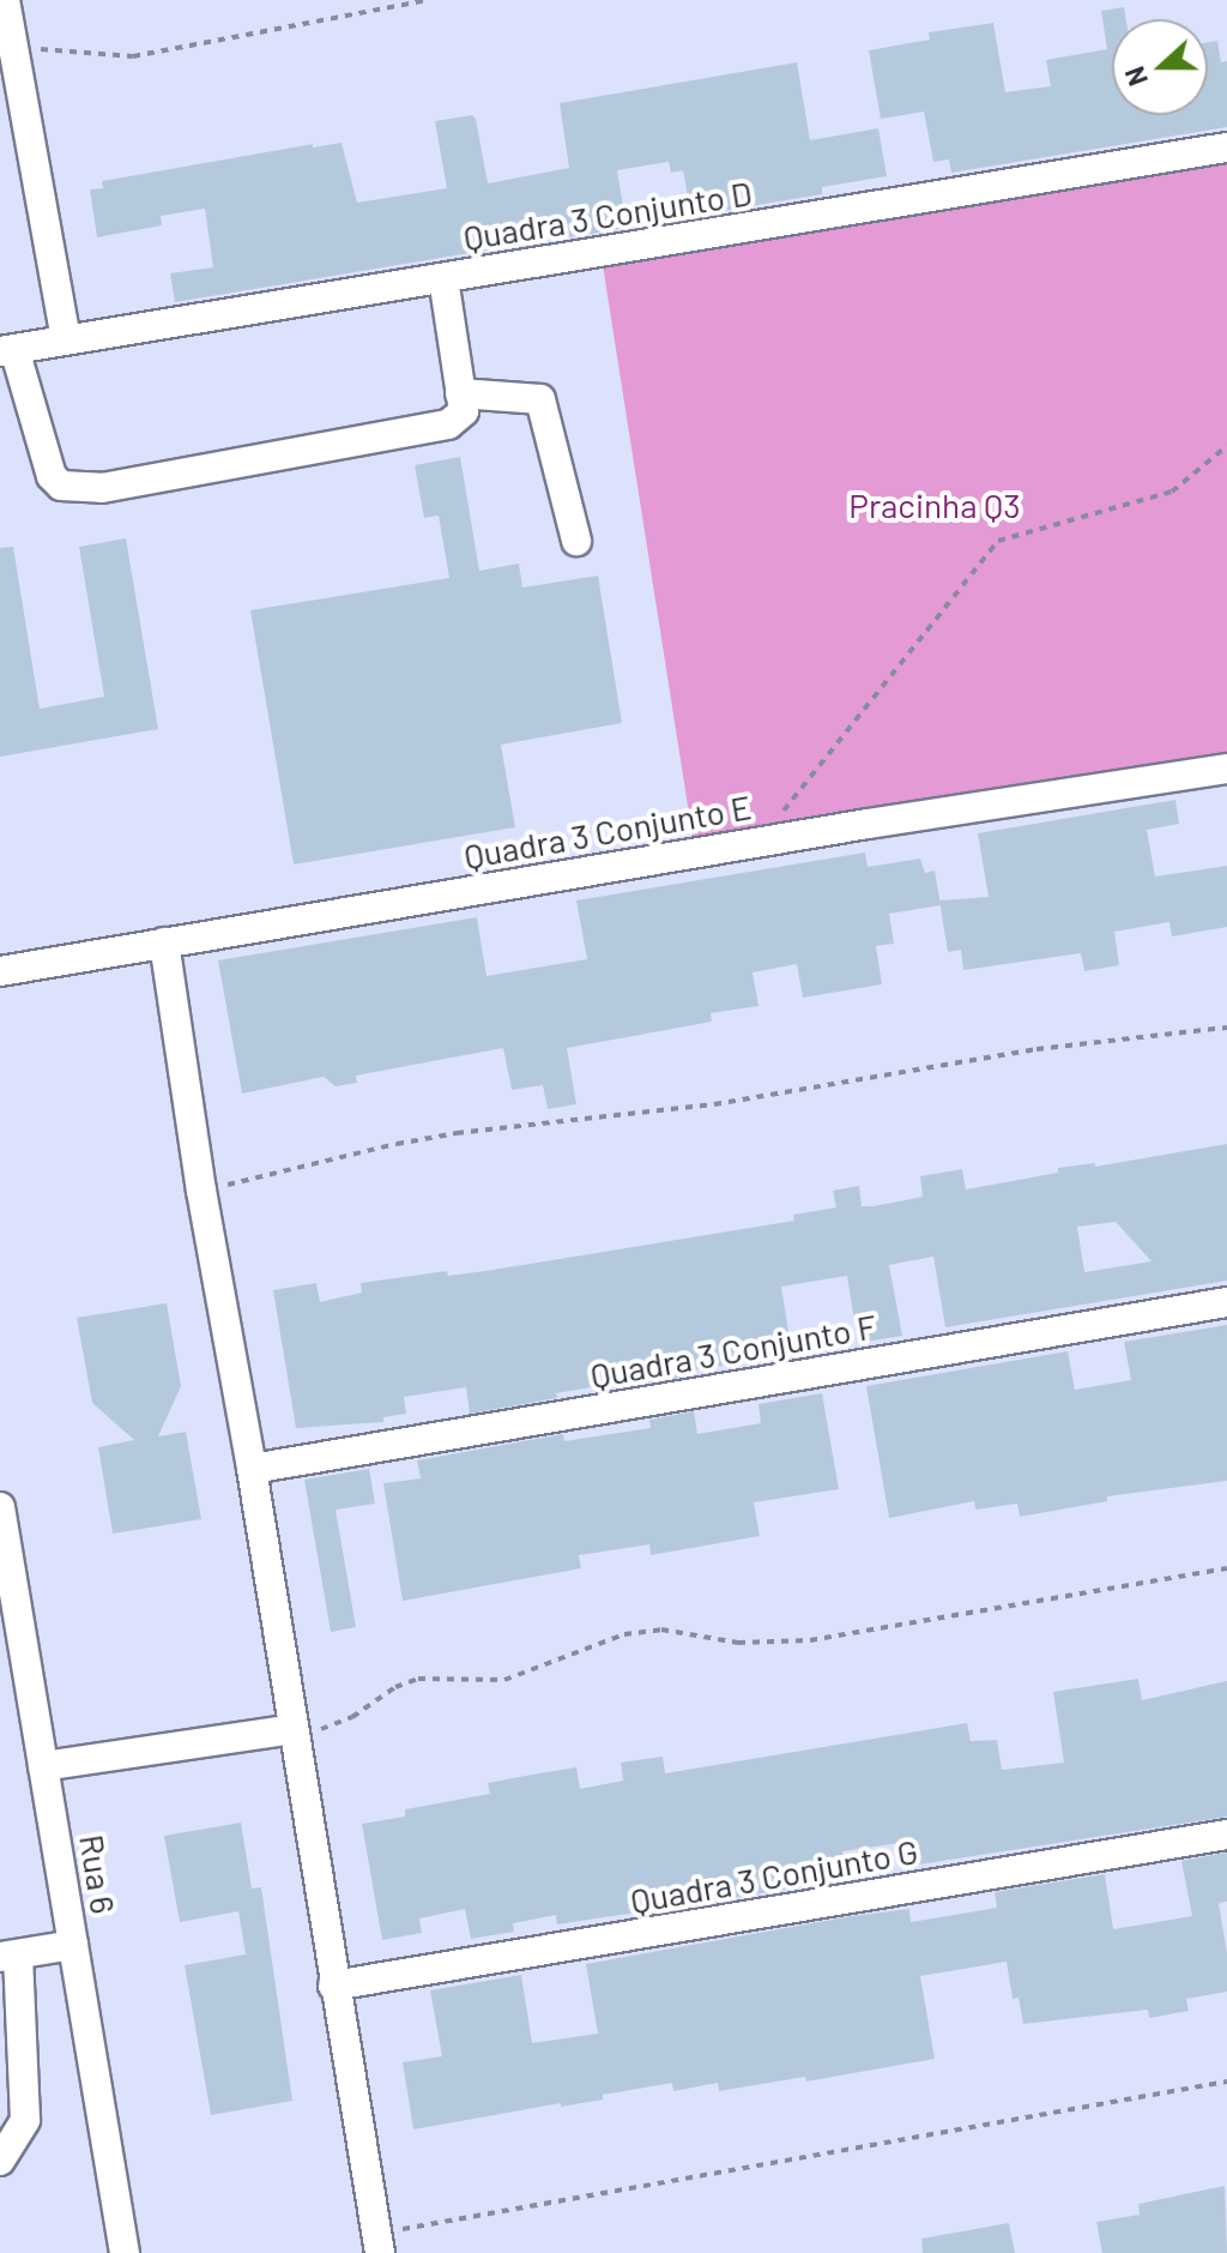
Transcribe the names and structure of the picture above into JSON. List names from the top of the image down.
{
  "streets": {
    "street": [
      "Quadra 3 Conjunto D",
      "Quadra 3 Conjunto E",
      "Quadra 3 Conjunto F",
      "Rua 6",
      "Quadra 3 Conjunto G"
    ]
  },
  "parks": ["Pracinha Q3"],
  "north": "left"
}
